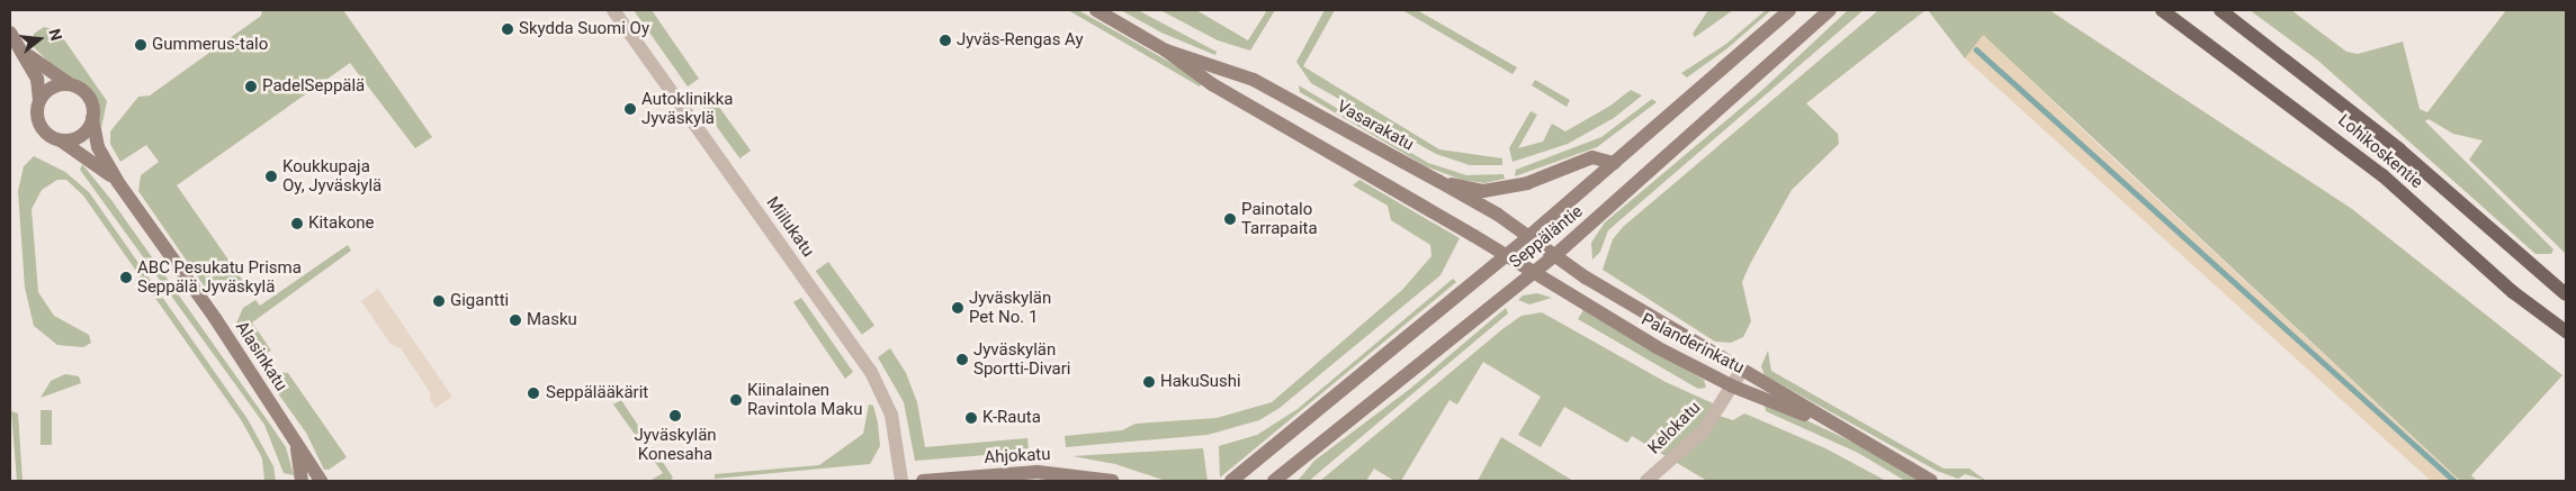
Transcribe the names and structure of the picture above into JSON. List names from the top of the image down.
{
  "streets": {
    "main road": ["Lohikoskentie"],
    "street": [
      "Vasarakatu",
      "Miilukatu",
      "Seppäläntie",
      "Palanderinkatu",
      "Alasinkatu",
      "Kelokatu",
      "Ahjokatu"
    ]
  },
  "crossings": [
    ["Vasarakatu", "Seppäläntie"],
    ["Vasarakatu", "Palanderinkatu"],
    ["Seppäläntie", "Palanderinkatu"],
    ["Palanderinkatu", "Kelokatu"]
  ],
  "places": [
    "Skydda Suomi Oy",
    "Jyväs-Rengas Ay",
    "Gummerus-talo",
    "PadelSeppälä",
    "Autoklinikka Jyväskylä",
    "Koukkupaja Oy, Jyväskylä",
    "Painotalo Tarrapaita",
    "Kitakone",
    "ABC Pesukatu Prisma Seppälä Jyväskylä",
    "Gigantti",
    "Jyväskylän Pet No. 1",
    "Masku",
    "Jyväskylän Sportti-Divari",
    "HakuSushi",
    "Seppälääkärit",
    "Kiinalainen Ravintola Maku",
    "Jyväskylän Konesaha",
    "K-Rauta"
  ],
  "north": "right"
}
